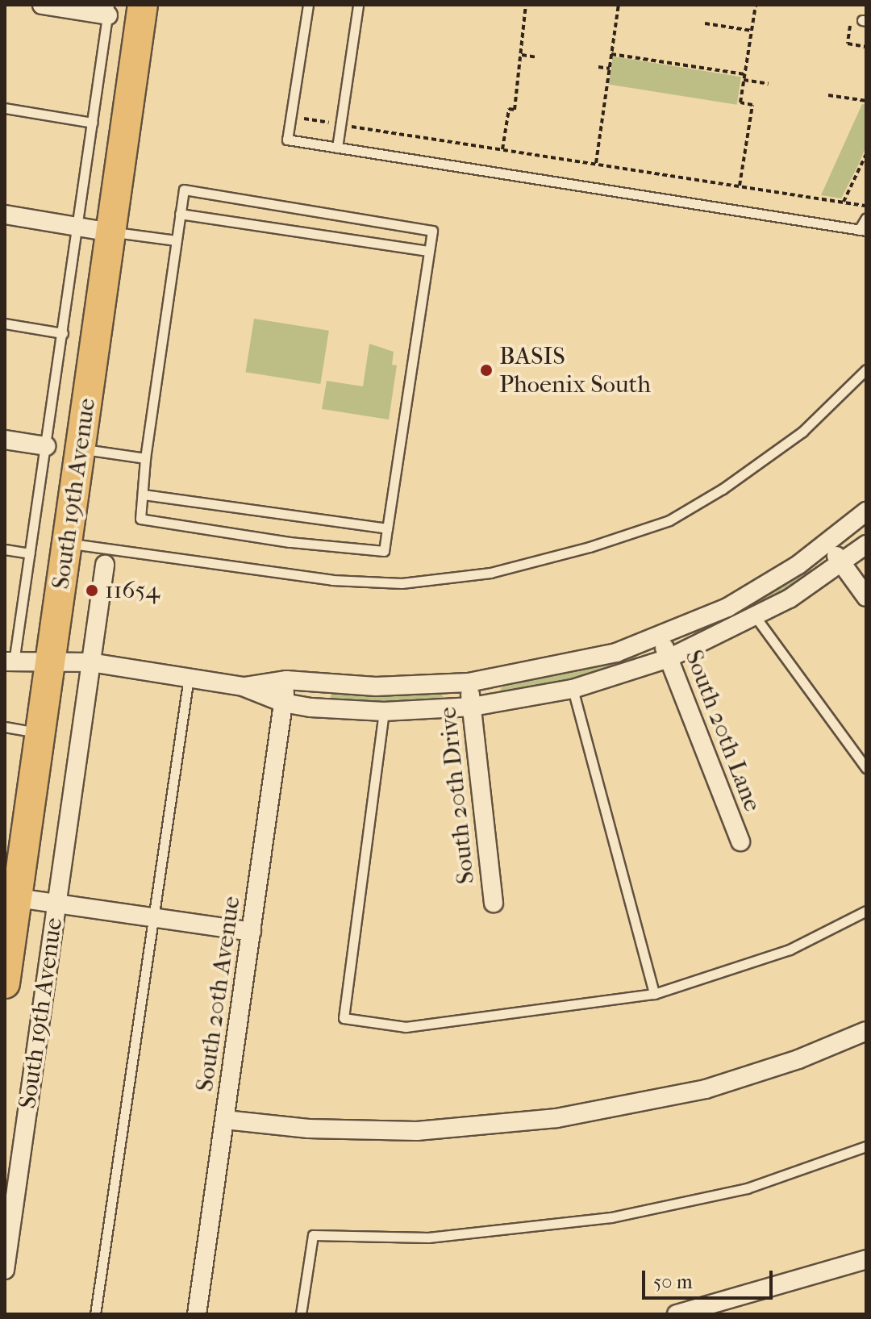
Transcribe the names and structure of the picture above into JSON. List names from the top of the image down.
{
  "streets": {
    "main road": ["South 19th Avenue"],
    "street": ["South 20th Lane", "South 20th Drive", "South 20th Avenue"]
  },
  "places": ["BASIS Phoenix South", "11654"],
  "scale_bar": "50 m"
}
